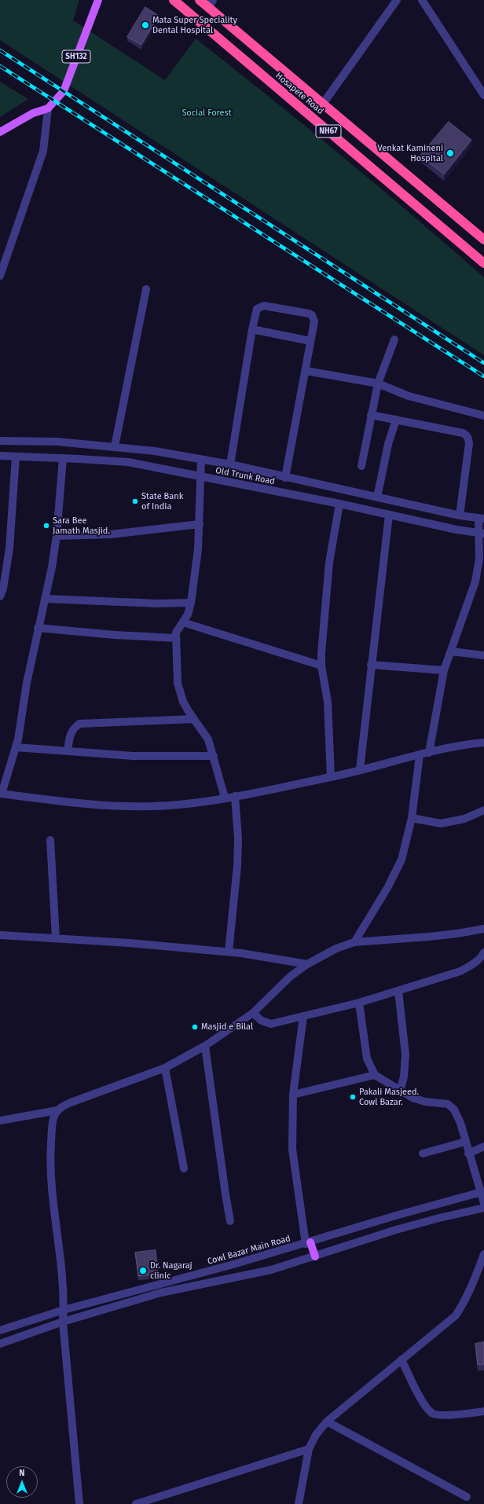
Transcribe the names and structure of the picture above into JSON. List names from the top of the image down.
{
  "streets": {
    "highway": ["Hosapete Road", "NH67"],
    "main road": ["SH132"],
    "street": ["Old Trunk Road", "Cowl Bazar Main Road"]
  },
  "parks": ["Social Forest"],
  "places": [
    "Mata Super Speciality Dental Hospital",
    "Venkat Kamineni Hospital",
    "State Bank of India",
    "Sara Bee Jamath Masjid.",
    "Masjid e Bilal",
    "Pakali Masjeed. Cowl Bazar.",
    "Dr. Nagaraj clinic"
  ],
  "north": "top"
}
